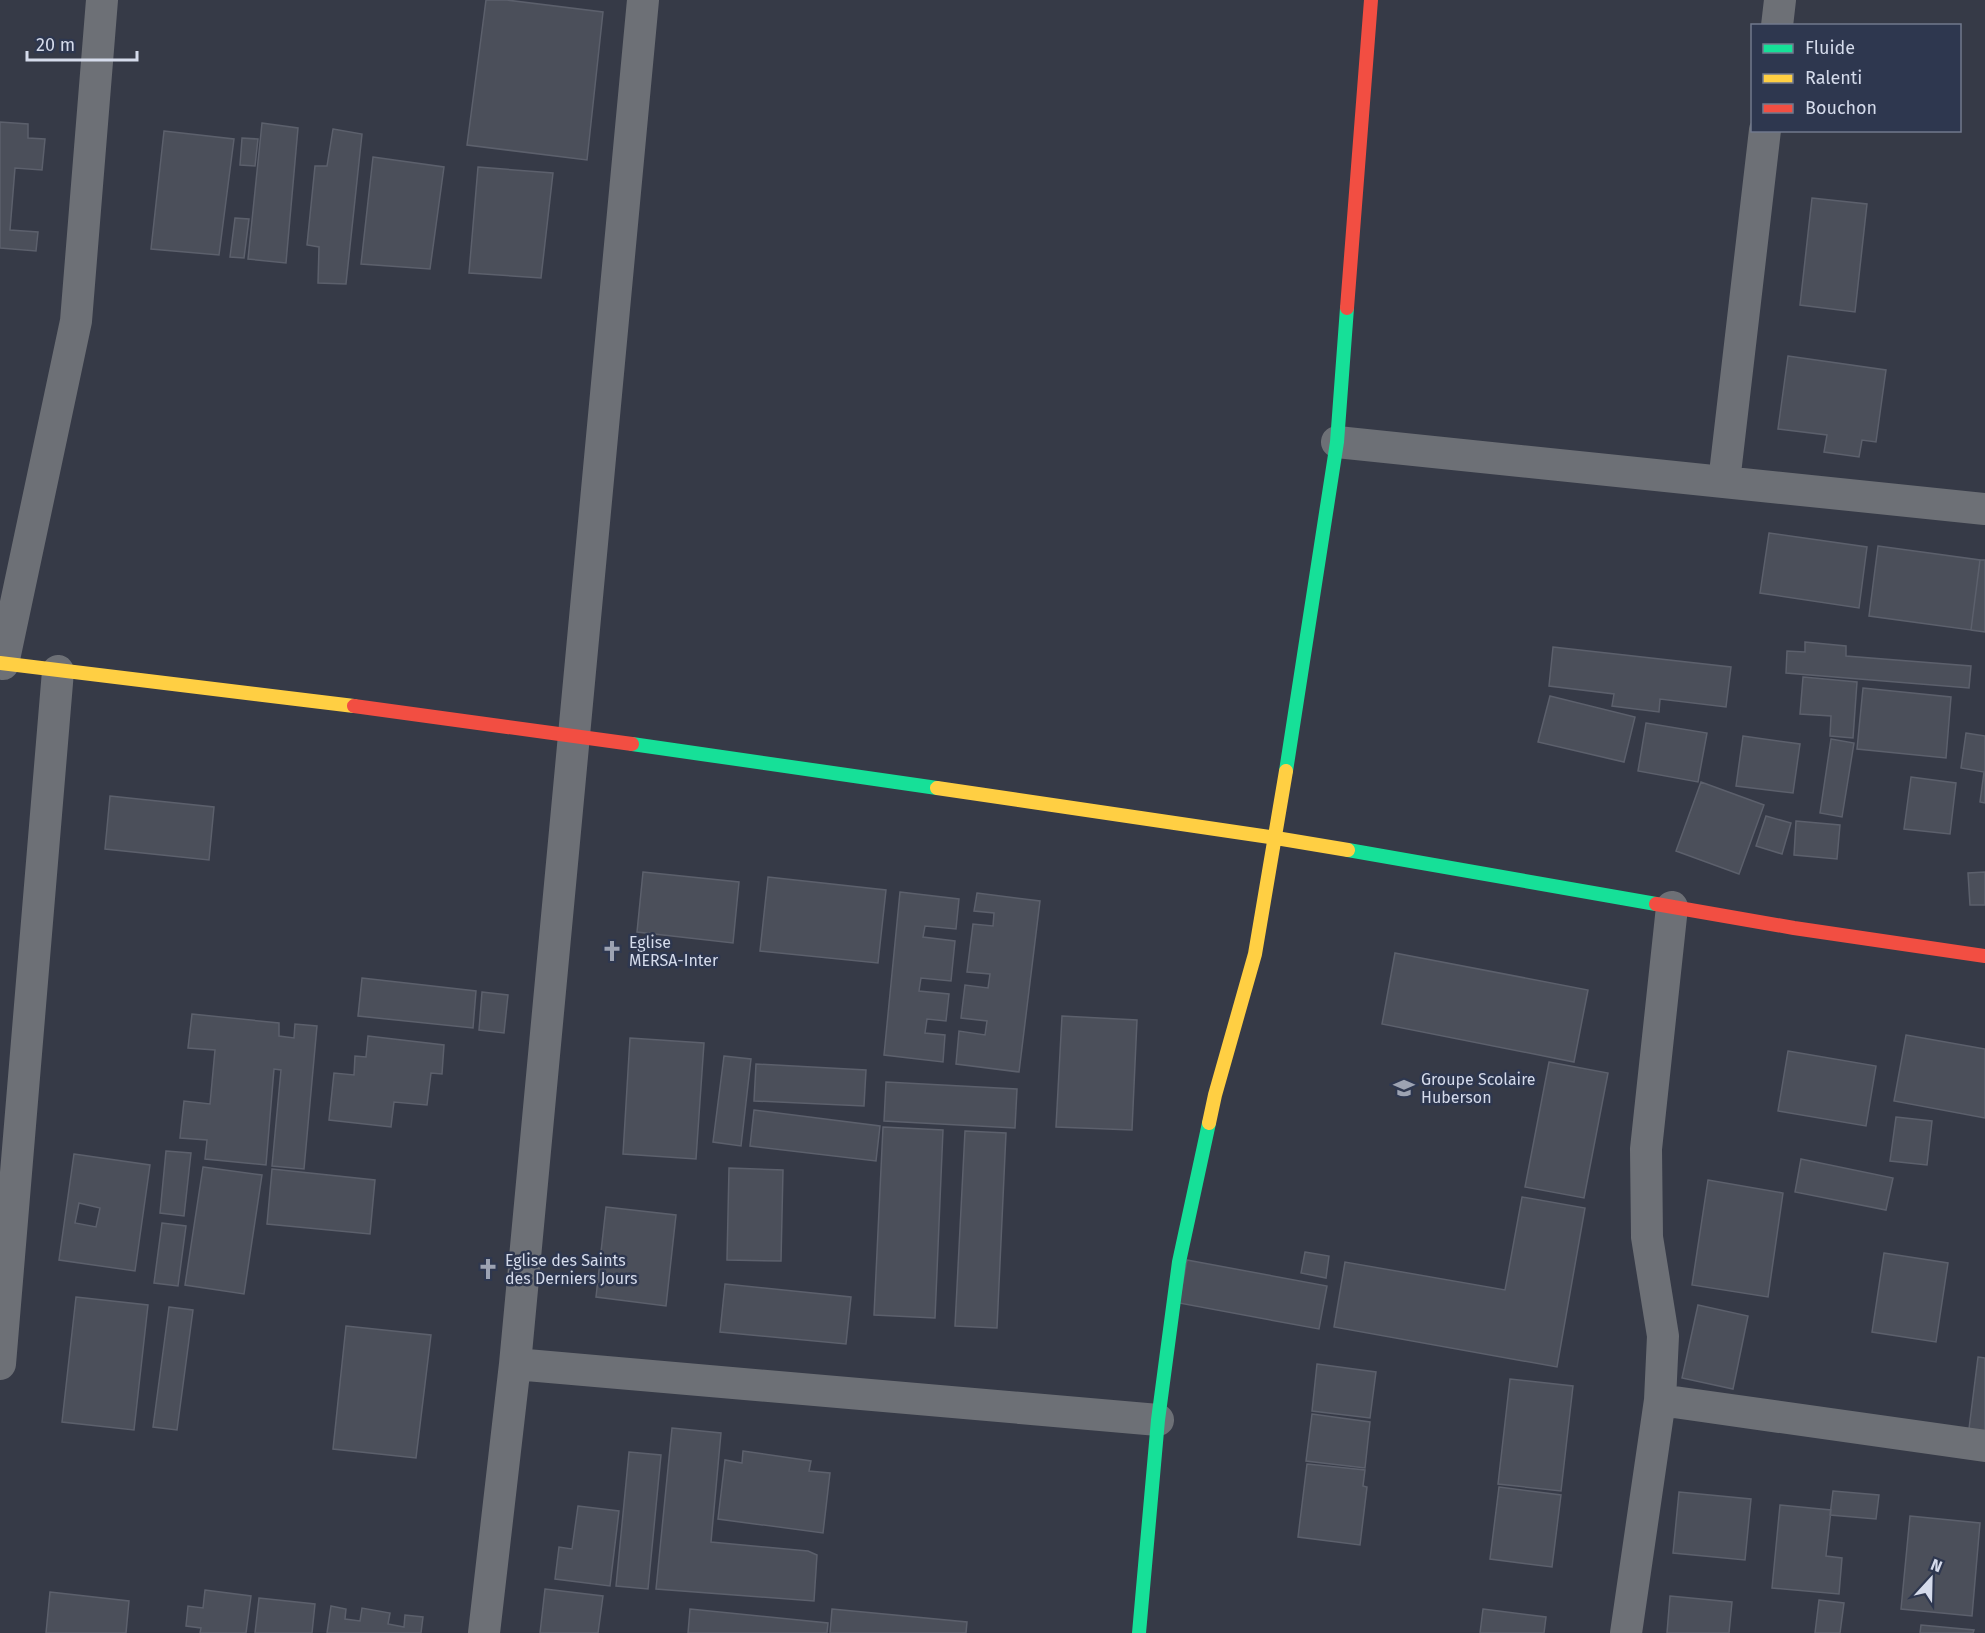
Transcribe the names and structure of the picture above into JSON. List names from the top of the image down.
{
  "places": {
    "church": ["Eglise MERSA-Inter", "Eglise des Saints des Derniers Jours"],
    "school or university": ["Groupe Scolaire Huberson"]
  },
  "legend": ["Fluide", "Ralenti", "Bouchon"],
  "scale_bar": "20 m",
  "north": "top"
}
